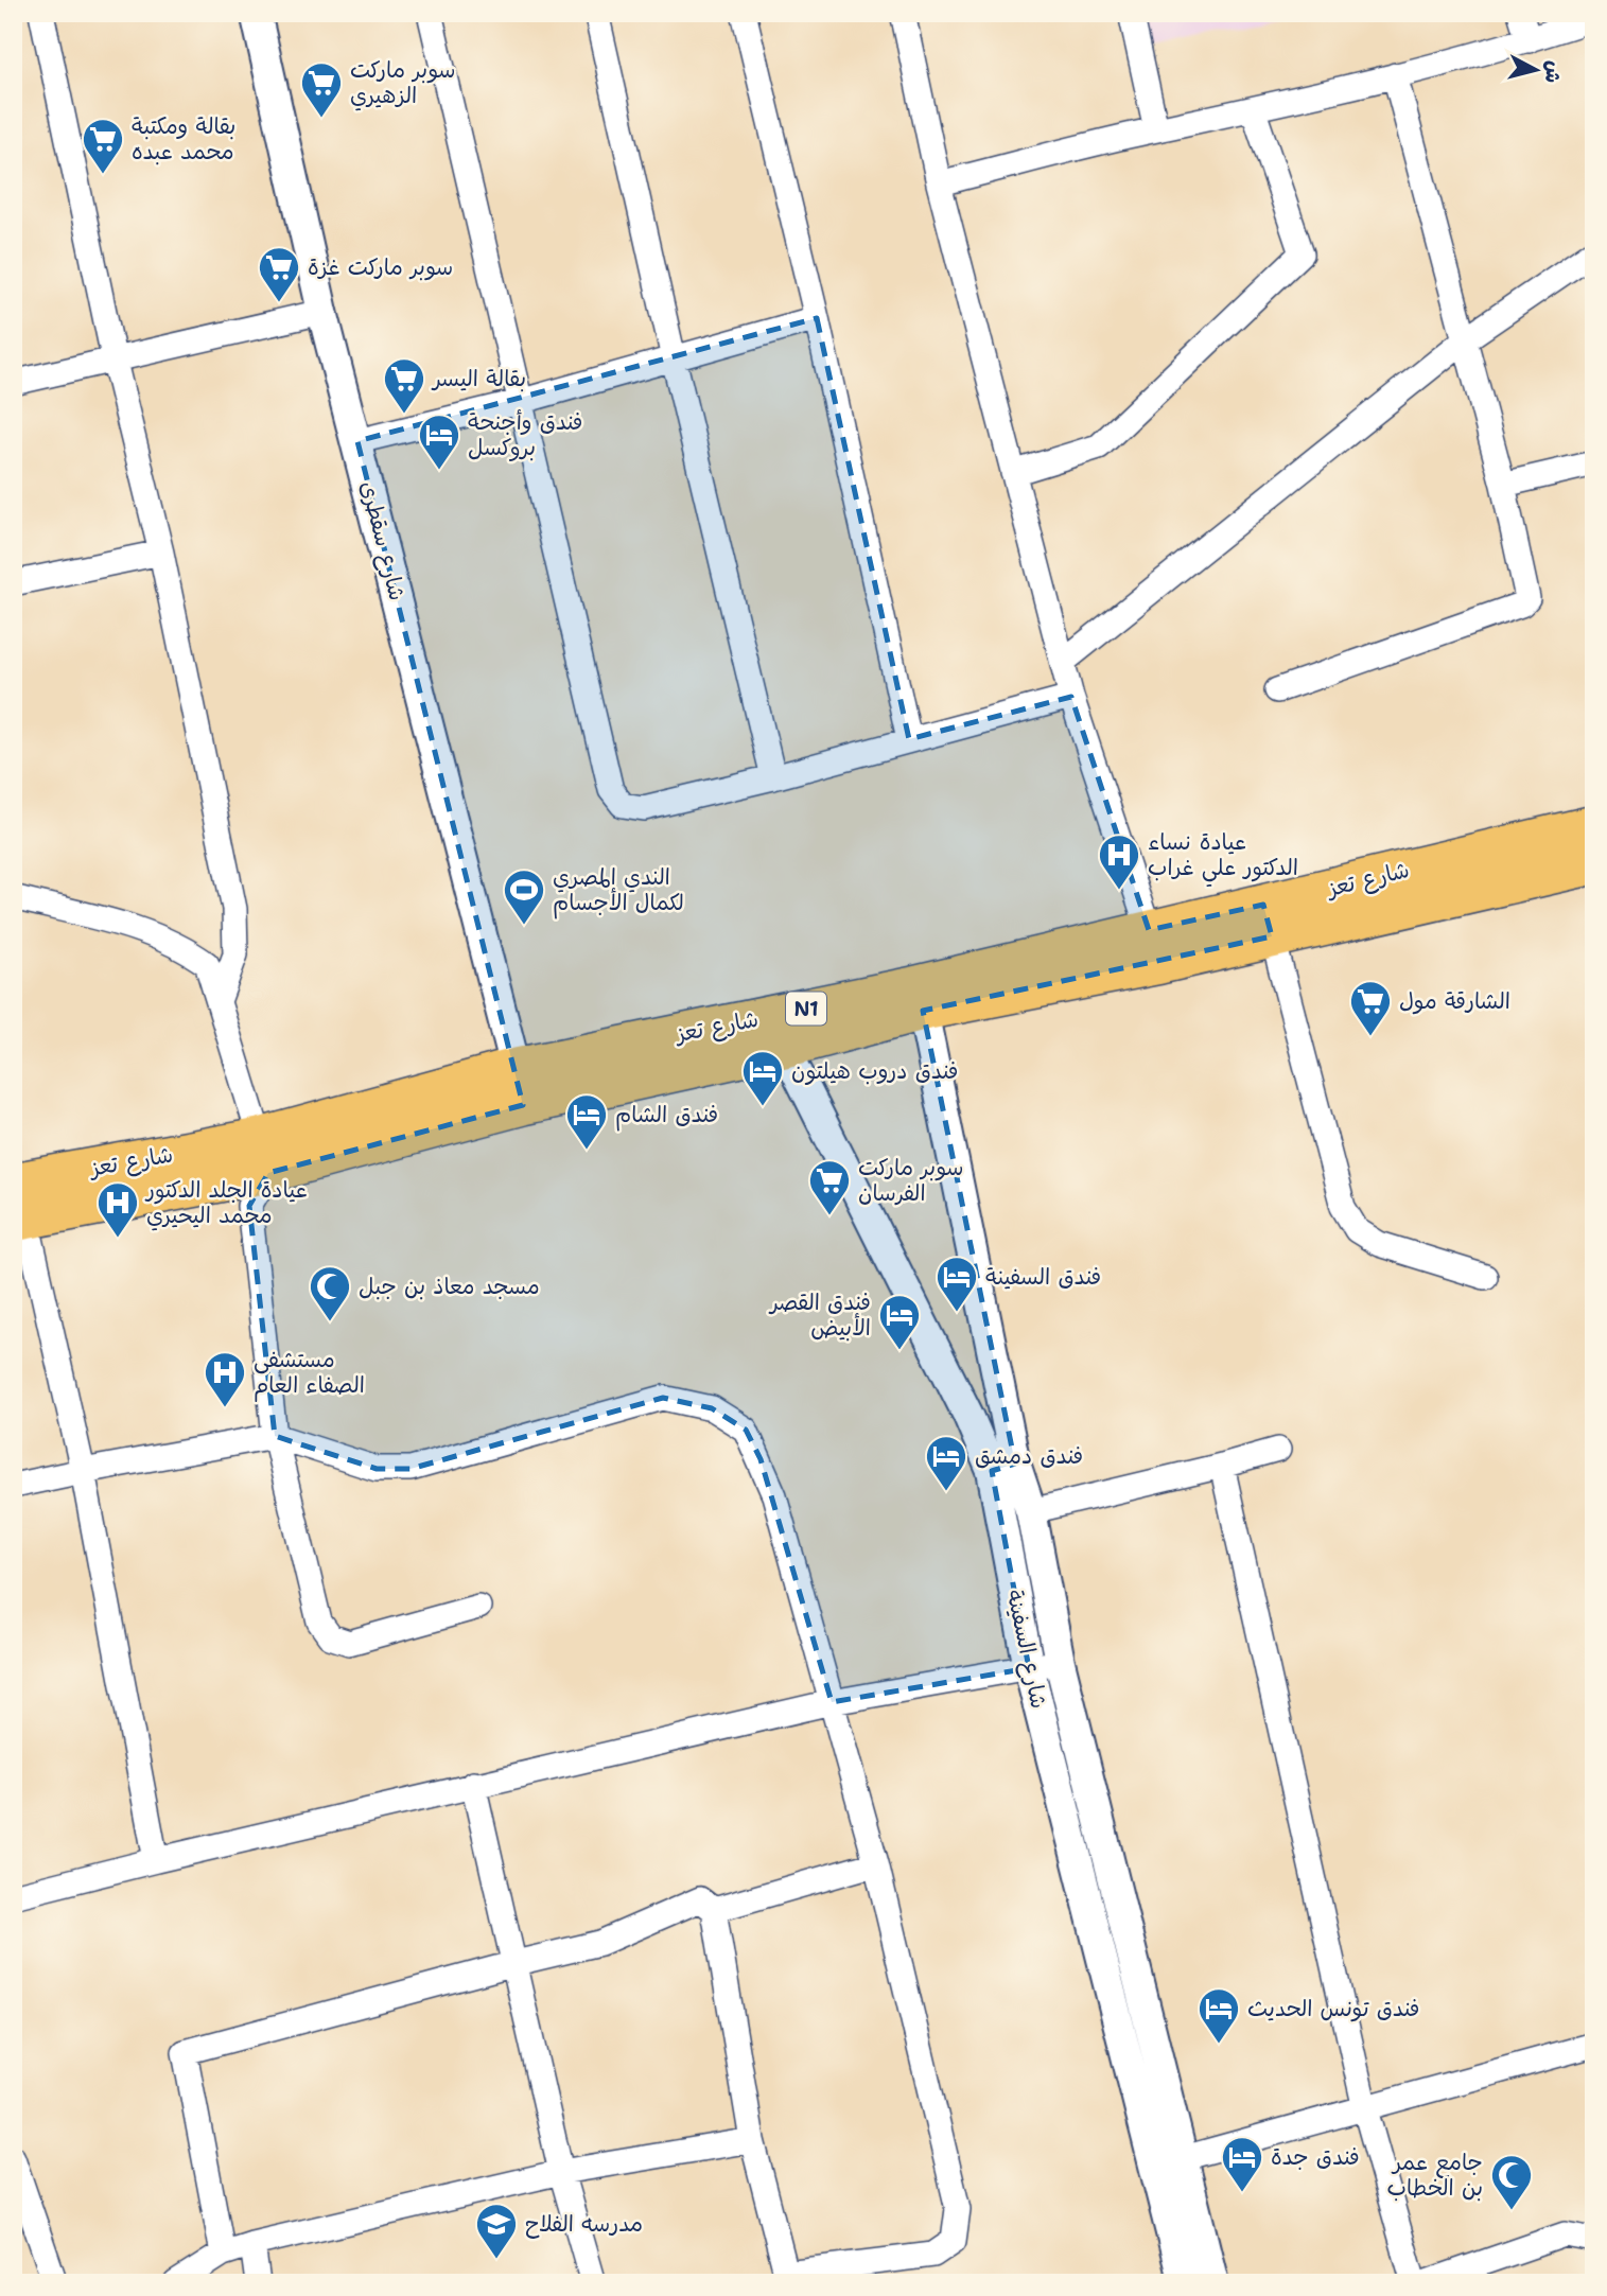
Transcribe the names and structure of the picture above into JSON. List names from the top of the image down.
{
  "streets": {
    "highway": ["شارع تعز", "N1"],
    "street": ["شارع سقطرى", "شارع السفينة"]
  },
  "crossings": [
    ["شارع سقطرى", "شارع تعز"],
    ["شارع تعز", "شارع السفينة"]
  ],
  "places": {
    "supermarket": [
      "سوبر ماركت الزهيري",
      "بقالة ومكتبة محمد عبده",
      "سوبر ماركت غزة",
      "بقالة اليسر",
      "الشارقة مول",
      "سوبر ماركت الفرسان"
    ],
    "hotel": [
      "فندق وأجنحة بروكسل",
      "فندق دروب هيلتون",
      "فندق الشام",
      "فندق السفينة",
      "فندق القصر الأبيض",
      "فندق دمشق",
      "فندق تونس الحديث",
      "فندق جدة"
    ],
    "hospital": ["عيادة نساء الدكتور علي غراب", "عيادة الجلد الدكتور محمد اليحيري", "مستشفى الصفاء العام"],
    "sports": ["الندي المصري لكمال الأجسام"],
    "mosque": ["مسجد معاذ بن جبل", "جامع عمر بن الخطاب"],
    "school or university": ["مدرسه الفلاح"]
  },
  "north": "right"
}
